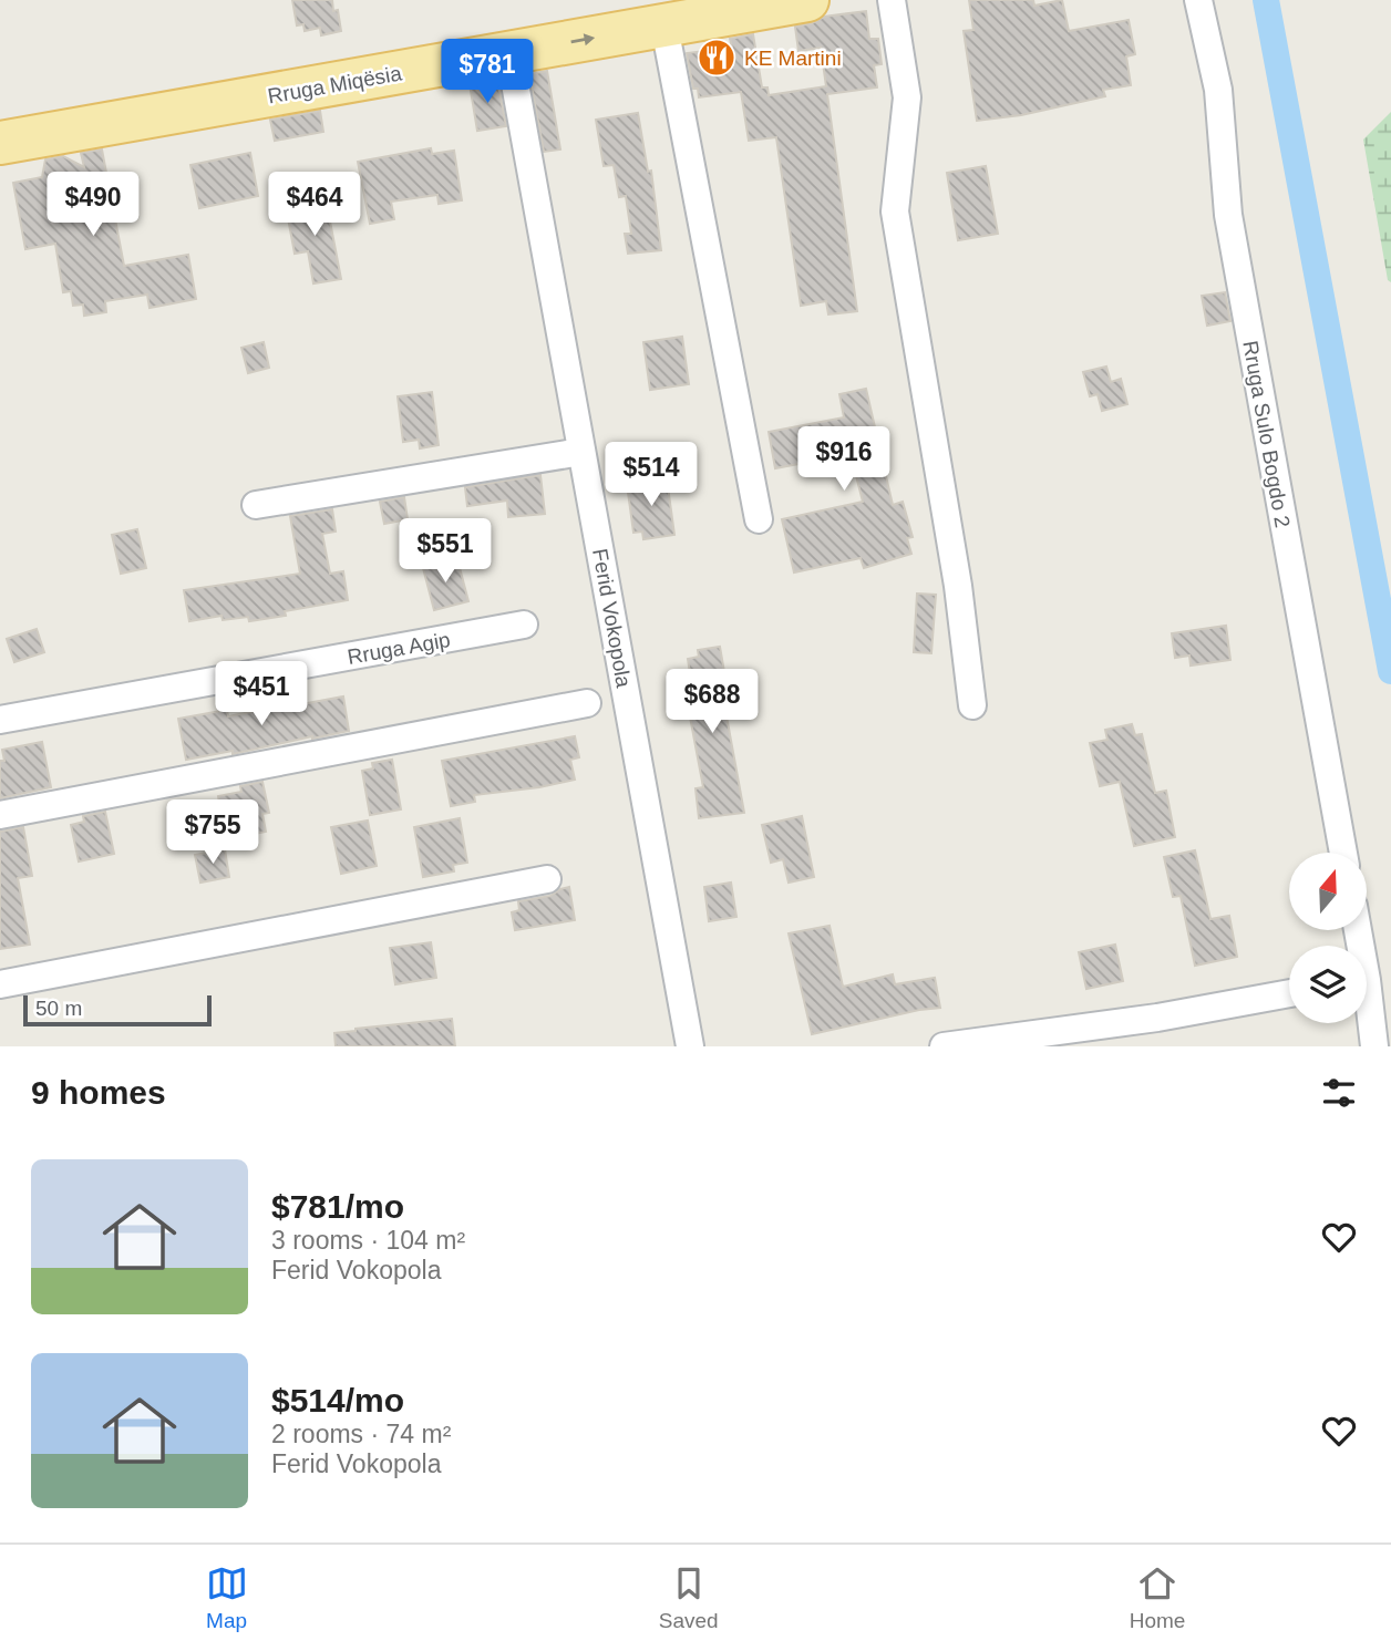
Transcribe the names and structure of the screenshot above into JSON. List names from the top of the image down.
{
  "streets": {
    "main road": ["Rruga Miqësia"],
    "street": ["Rruga Sulo Bogdo 2", "Ferid Vokopola", "Rruga Agip"]
  },
  "crossings": [
    ["Rruga Miqësia", "Ferid Vokopola"]
  ],
  "places": {
    "restaurant": ["KE Martini"]
  },
  "scale_bar": "50 m",
  "north": "top",
  "page": {
    "price": [
      "$781",
      "$490",
      "$464",
      "$916",
      "$514",
      "$551",
      "$451",
      "$688",
      "$755"
    ],
    "scale": "50 m",
    "heading": "9 homes",
    "list": [
      {
        "name": "$781/mo",
        "note": "3 rooms · 104 m² · Ferid Vokopola"
      },
      {
        "name": "$514/mo",
        "note": "2 rooms · 74 m² · Ferid Vokopola"
      }
    ],
    "tabs": ["Map", "Saved", "Home"]
  }
}
